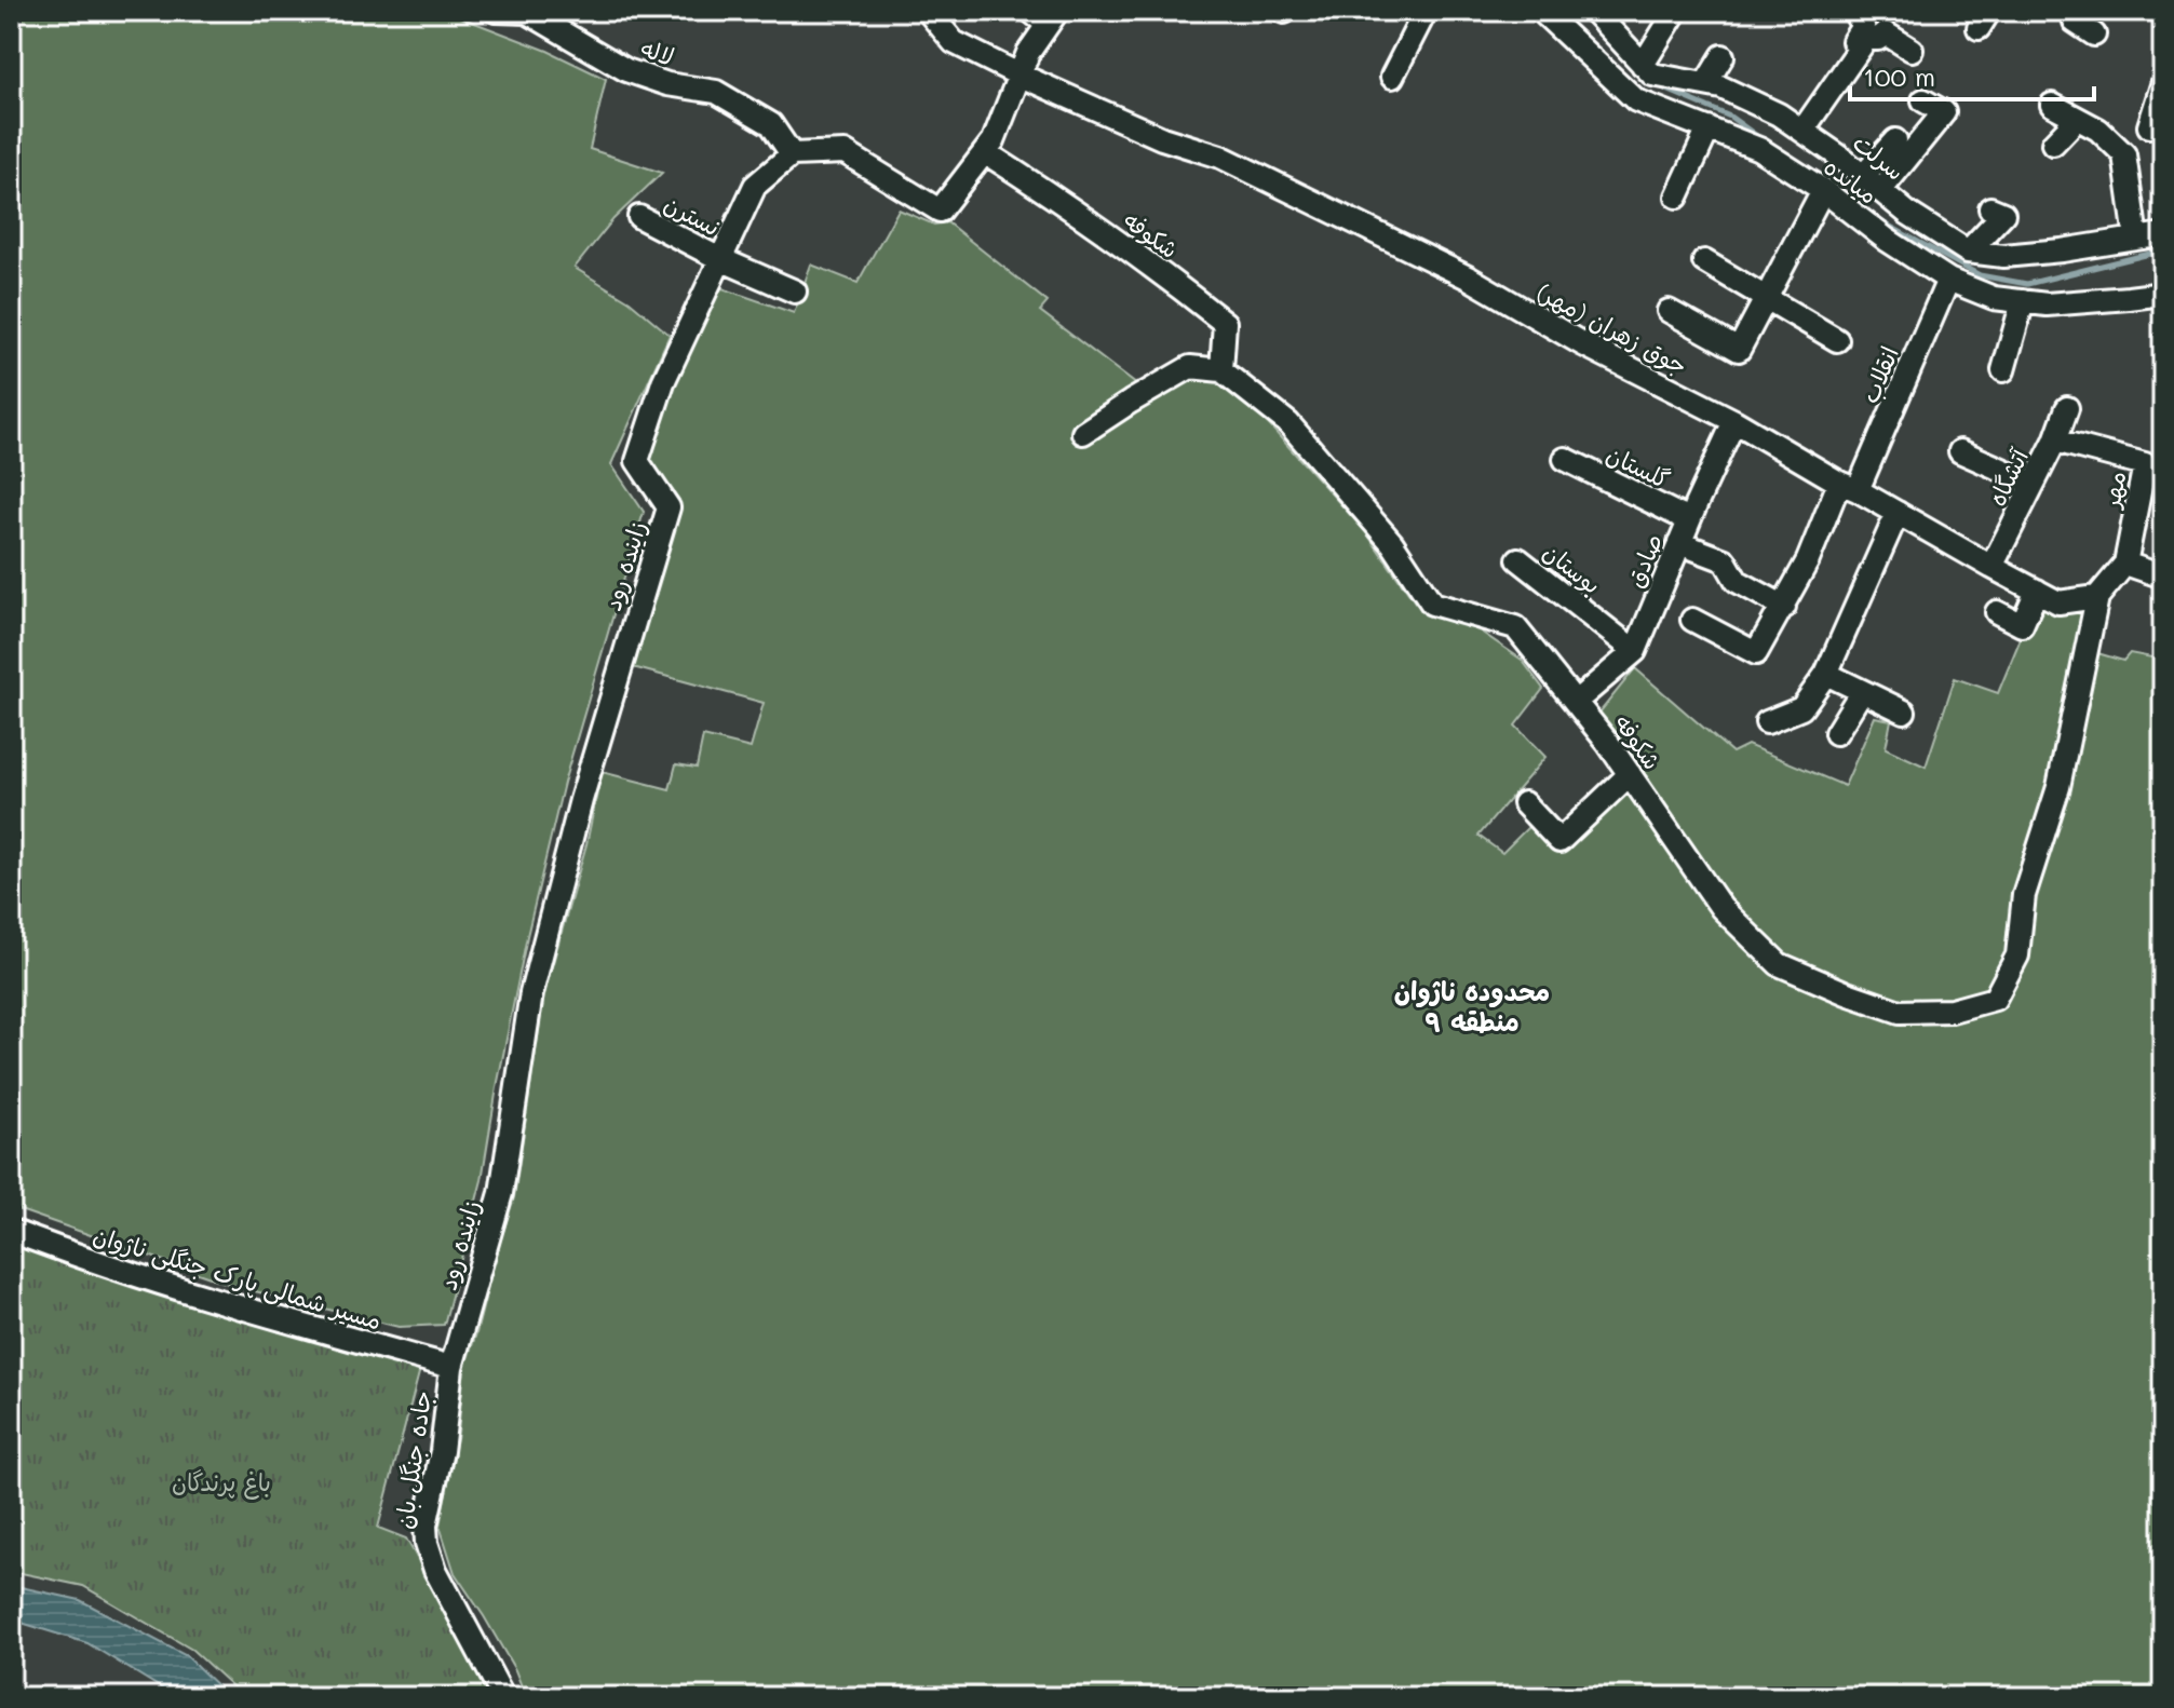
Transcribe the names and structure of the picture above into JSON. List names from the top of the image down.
{
  "streets": {
    "street": [
      "لاله",
      "سرلت",
      "میانده",
      "نسترن",
      "شکوفه",
      "جوق زهران (مهر)",
      "انقلاب",
      "گلستان",
      "آتشگاه",
      "مهر",
      "صادق",
      "زاینده رود",
      "بوستان",
      "مسیر شمالی پارک جنگلی ناژوان",
      "جاده جنگل بان"
    ]
  },
  "crossings": [
    ["لاله", "زاینده رود"],
    ["میانده", "انقلاب"],
    ["نسترن", "زاینده رود"],
    ["شکوفه", "جوق زهران (مهر)"],
    ["شکوفه", "صادق"],
    ["جوق زهران (مهر)", "انقلاب"],
    ["جوق زهران (مهر)", "آتشگاه"],
    ["جوق زهران (مهر)", "صادق"],
    ["گلستان", "صادق"],
    ["آتشگاه", "مهر"],
    ["صادق", "بوستان"],
    ["زاینده رود", "مسیر شمالی پارک جنگلی ناژوان"],
    ["زاینده رود", "جاده جنگل بان"],
    ["مسیر شمالی پارک جنگلی ناژوان", "جاده جنگل بان"]
  ],
  "districts": ["محدوده ناژوان منطقه ۹"],
  "parks": ["باغ پرندگان"],
  "scale_bar": "100 m"
}
